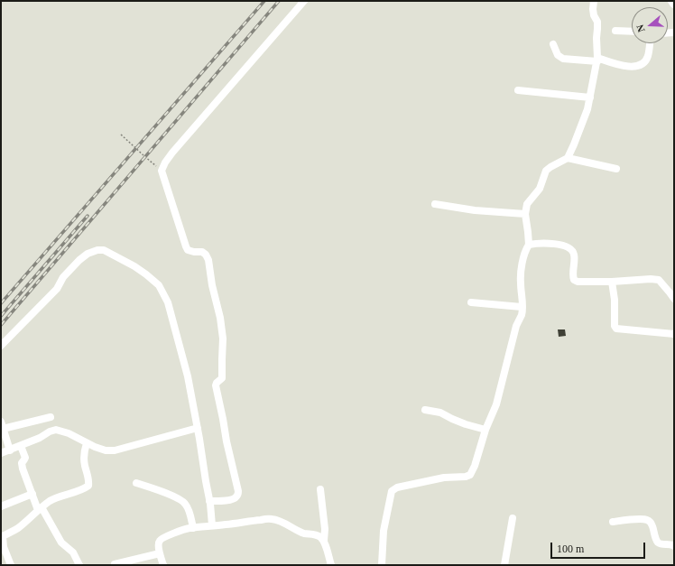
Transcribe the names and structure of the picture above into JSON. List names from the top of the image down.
{
  "scale_bar": "100 m",
  "north": "left"
}
